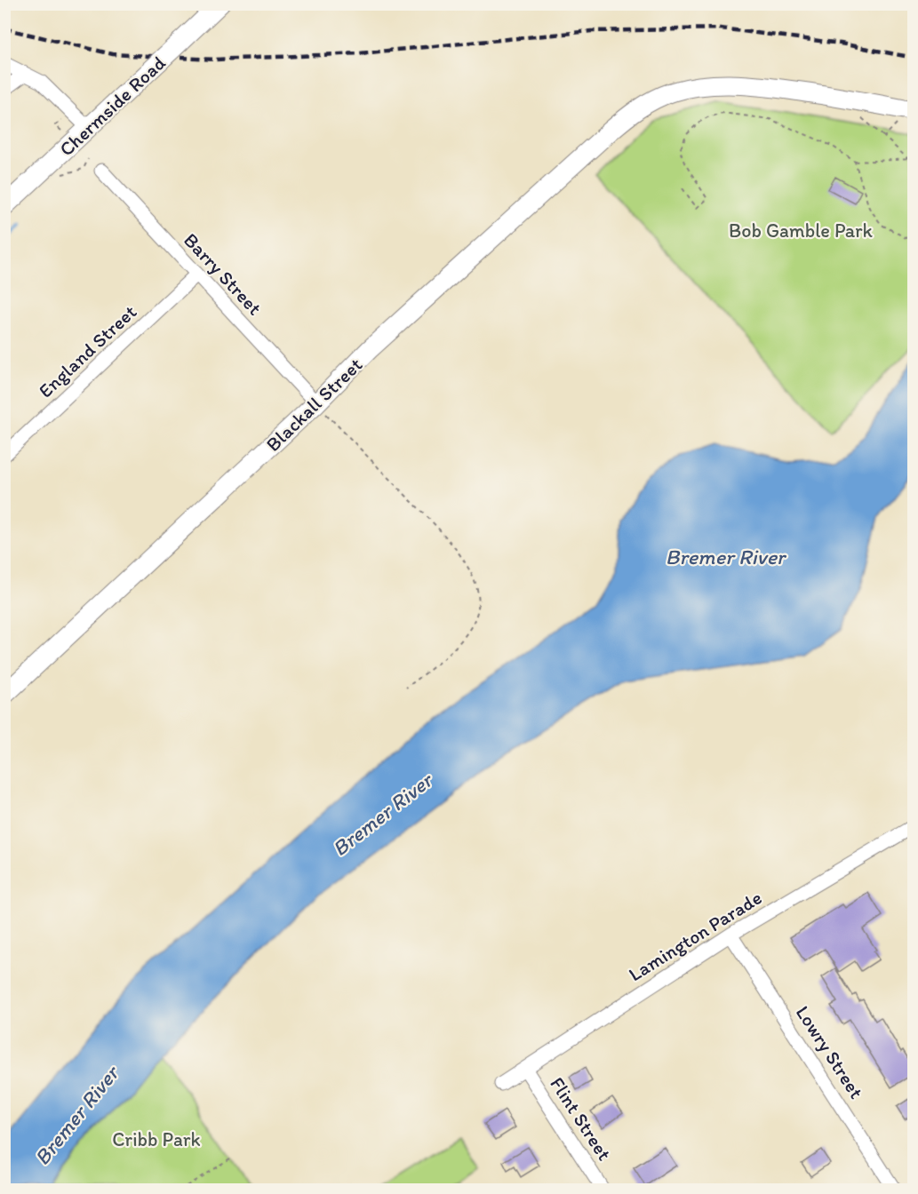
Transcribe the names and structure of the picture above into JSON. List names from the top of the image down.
{
  "streets": {
    "street": [
      "Chermside Road",
      "Barry Street",
      "England Street",
      "Blackall Street",
      "Lamington Parade",
      "Lowry Street",
      "Flint Street"
    ]
  },
  "crossings": [
    ["Barry Street", "England Street"],
    ["Barry Street", "Blackall Street"],
    ["Lamington Parade", "Lowry Street"],
    ["Lamington Parade", "Flint Street"]
  ],
  "water": ["Bremer River"],
  "parks": ["Bob Gamble Park", "Cribb Park"]
}
